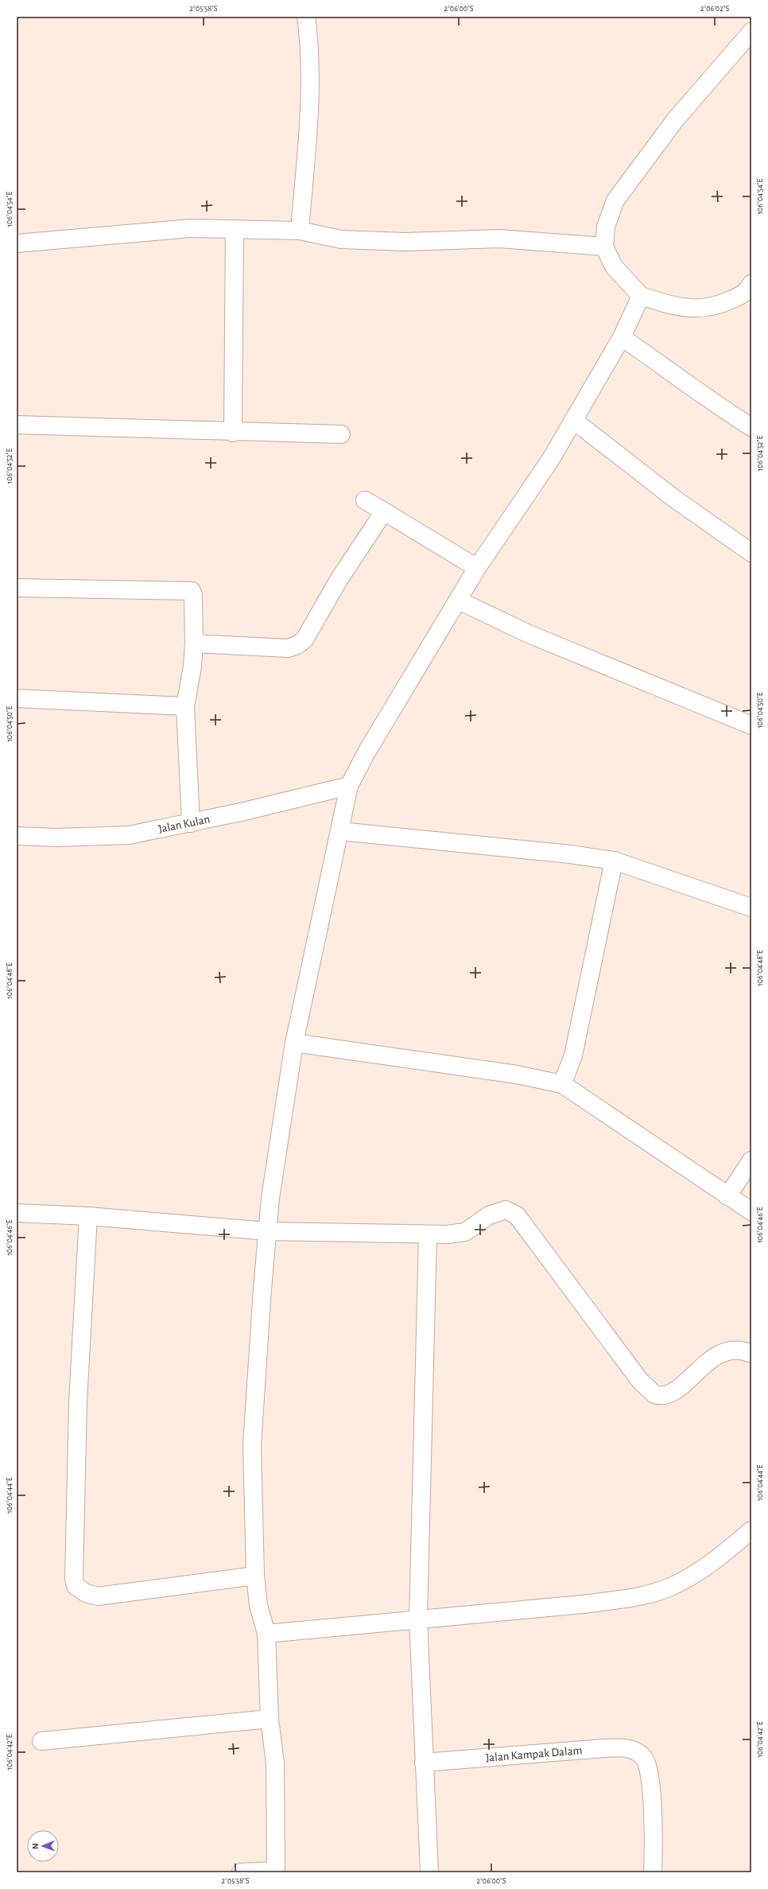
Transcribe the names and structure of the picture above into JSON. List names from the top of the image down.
{
  "streets": {
    "street": ["Jalan Kulan", "Jalan Kampak Dalam"]
  },
  "north": "left",
  "coordinates": [
    "2°05'58\"S",
    "2°06'00\"S",
    "2°06'02\"S",
    "106°04'54\"E",
    "106°04'52\"E",
    "106°04'50\"E",
    "106°04'48\"E",
    "106°04'46\"E",
    "106°04'44\"E",
    "106°04'42\"E"
  ]
}
